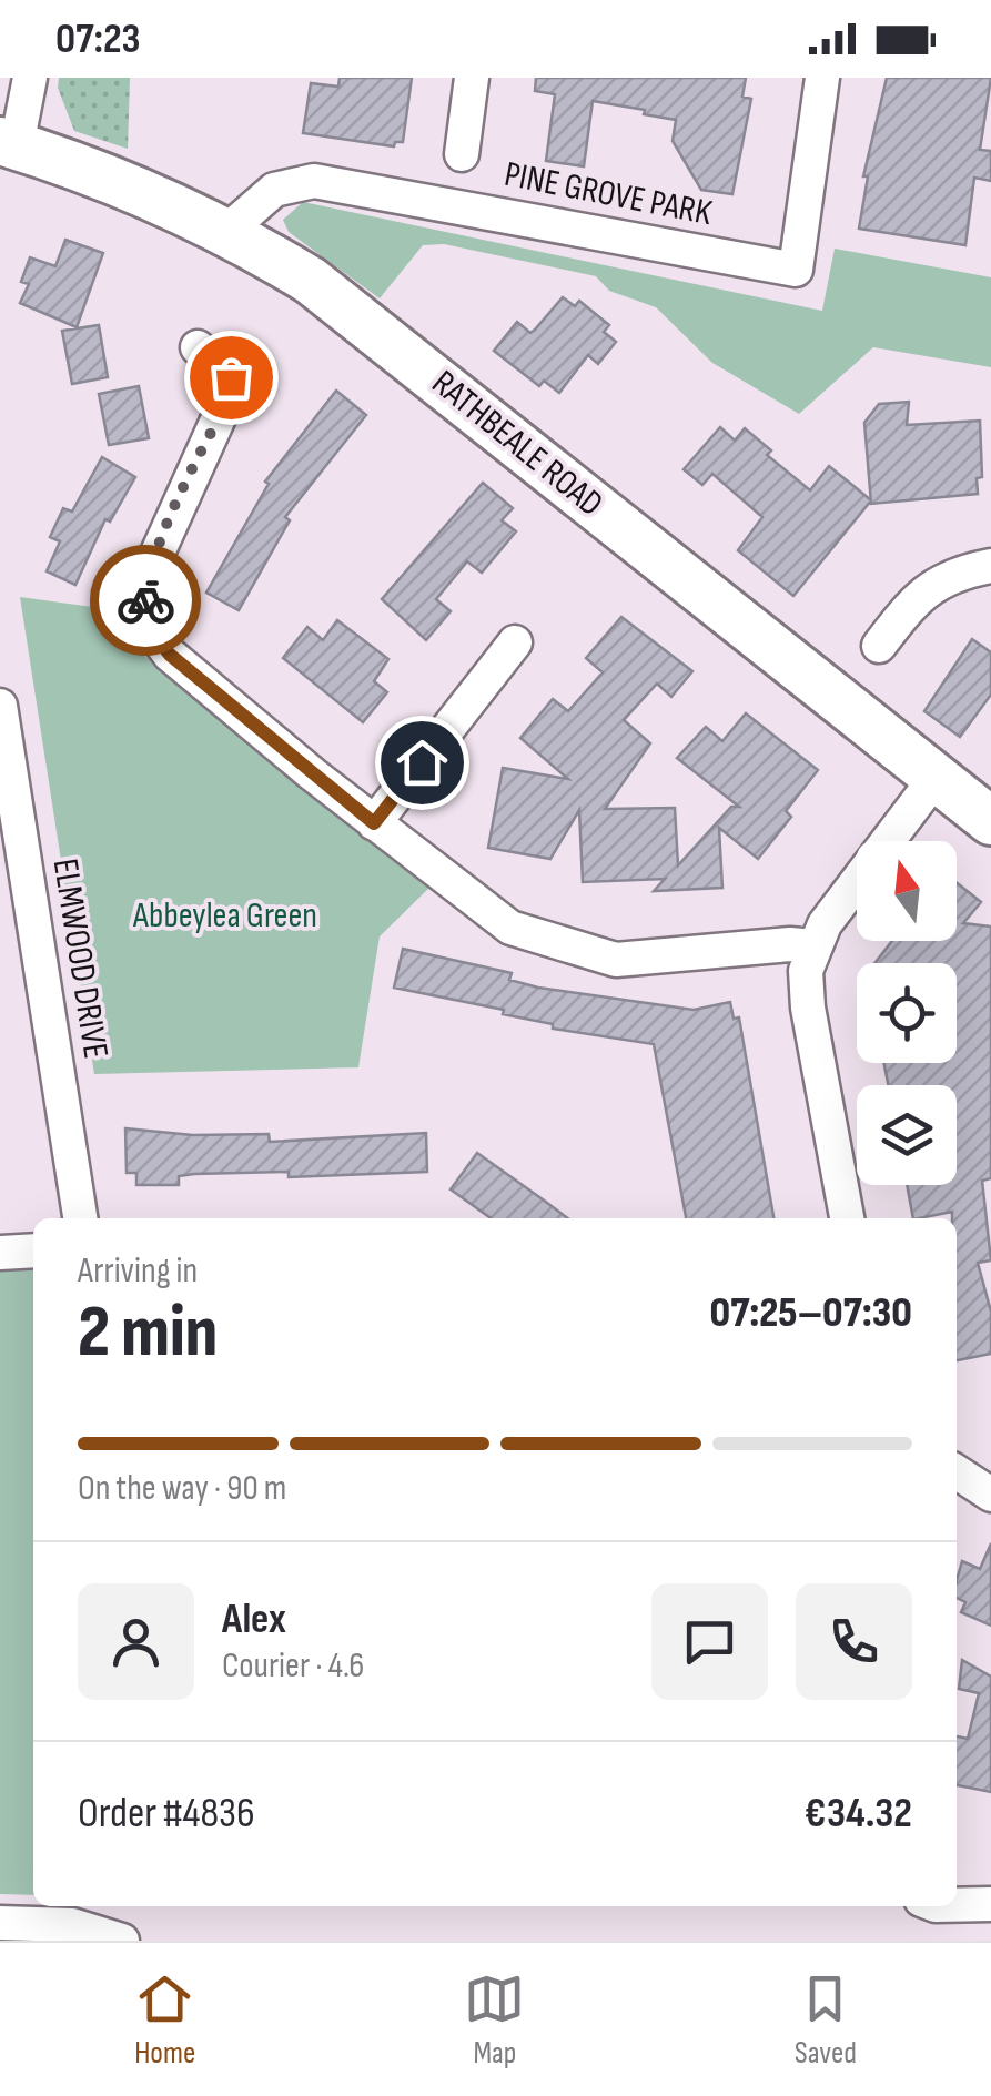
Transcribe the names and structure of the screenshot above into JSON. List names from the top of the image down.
{
  "streets": {
    "main road": ["RATHBEALE ROAD"],
    "street": ["PINE GROVE PARK", "ELMWOOD DRIVE"]
  },
  "crossings": [
    ["PINE GROVE PARK", "RATHBEALE ROAD"]
  ],
  "parks": ["Abbeylea Green"],
  "north": "top",
  "page": {
    "status": "07:23",
    "heading": ["2 min", "Arriving in", "07:25–07:30"],
    "panel": [
      "Alex",
      "Courier · 4.6",
      "Order #4836",
      "€34.32"
    ],
    "bar": "On the way · 90 m",
    "tabs": ["Home", "Map", "Saved"]
  }
}
